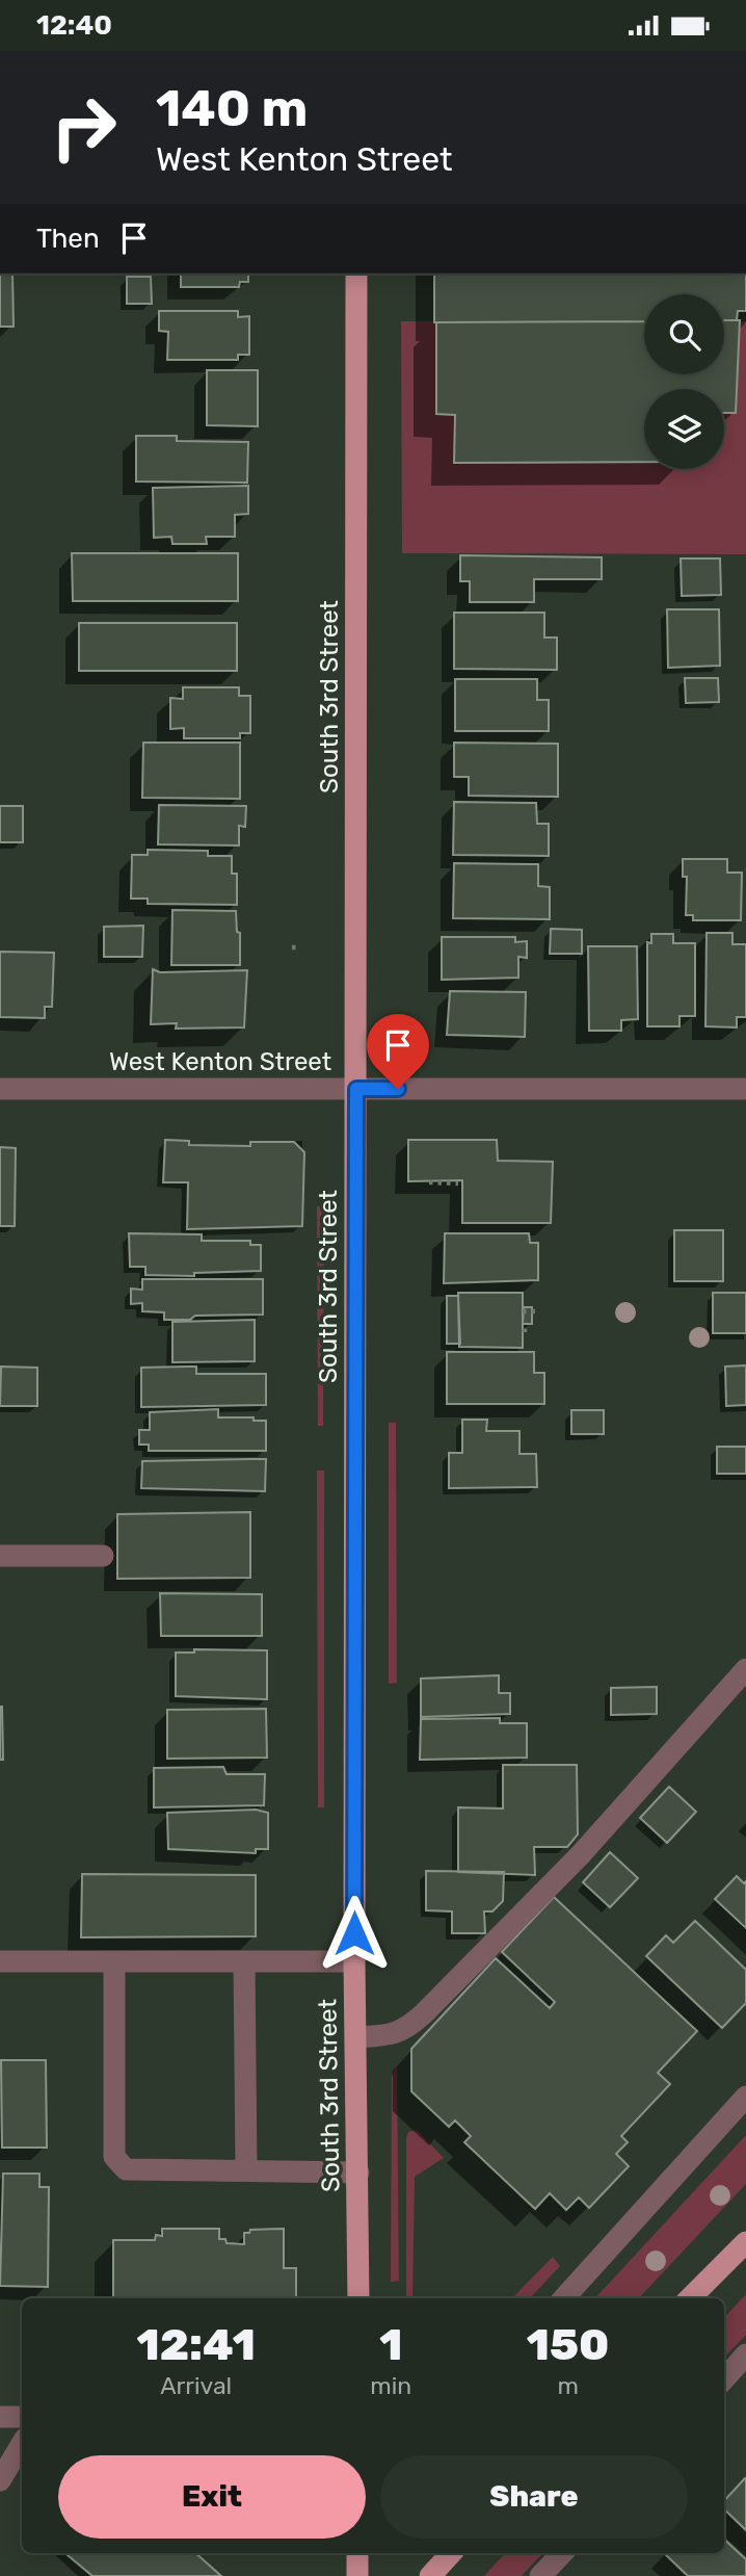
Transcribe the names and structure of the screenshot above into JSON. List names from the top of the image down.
{
  "streets": {
    "main road": ["South 3rd Street"],
    "street": ["West Kenton Street"]
  },
  "crossings": [
    ["South 3rd Street", "West Kenton Street"]
  ],
  "page": {
    "status": "12:40",
    "turn": ["140 m", "West Kenton Street"],
    "then": "Then",
    "eta": [
      "12:41",
      "Arrival",
      "1",
      "min",
      "150",
      "m"
    ],
    "buttons": ["Exit", "Share"]
  }
}
